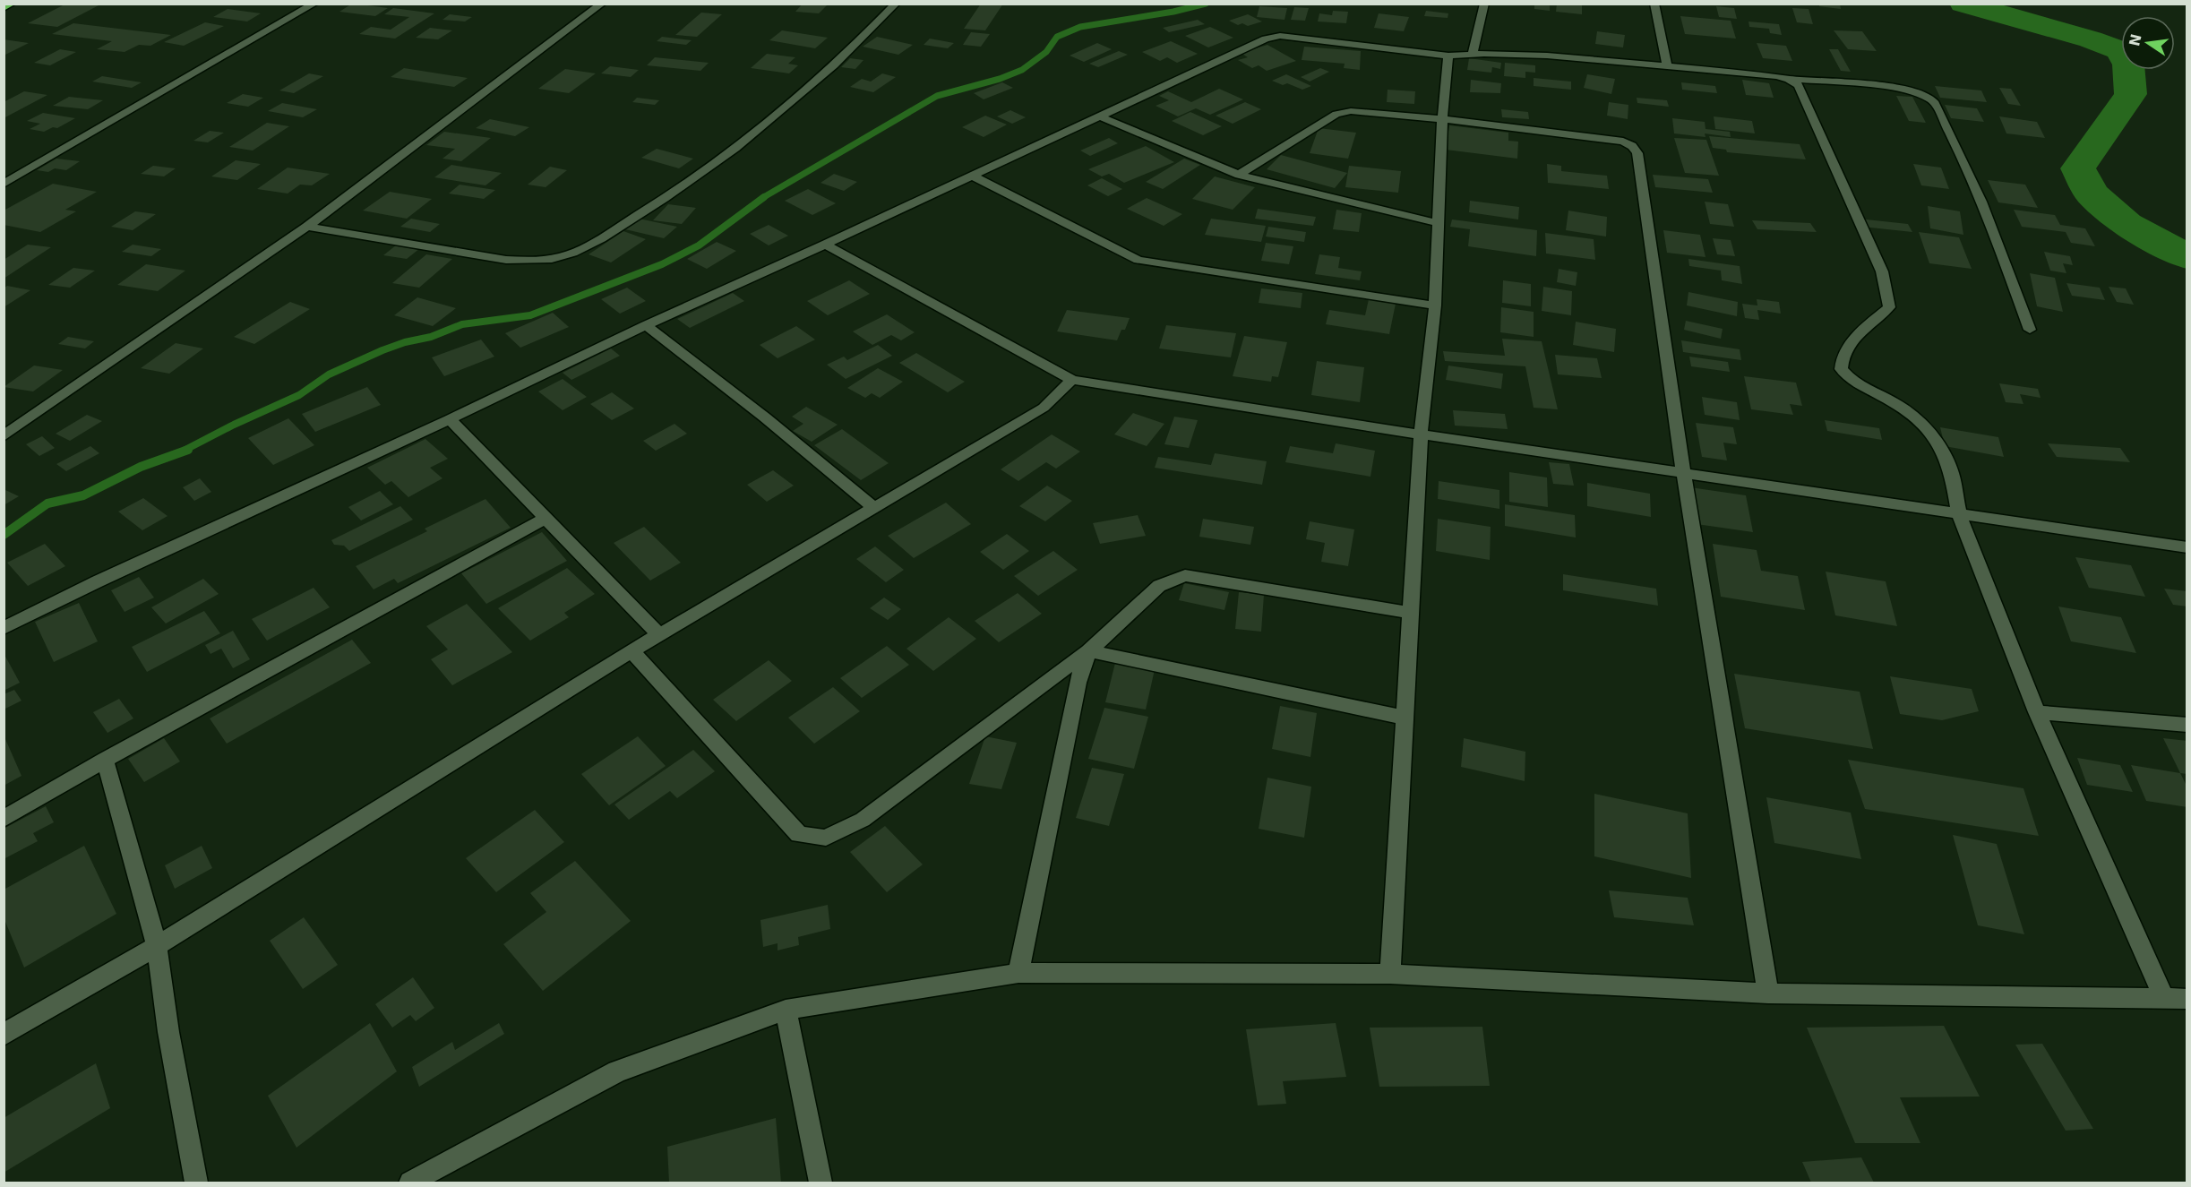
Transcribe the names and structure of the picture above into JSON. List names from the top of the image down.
{
  "north": "left"
}
